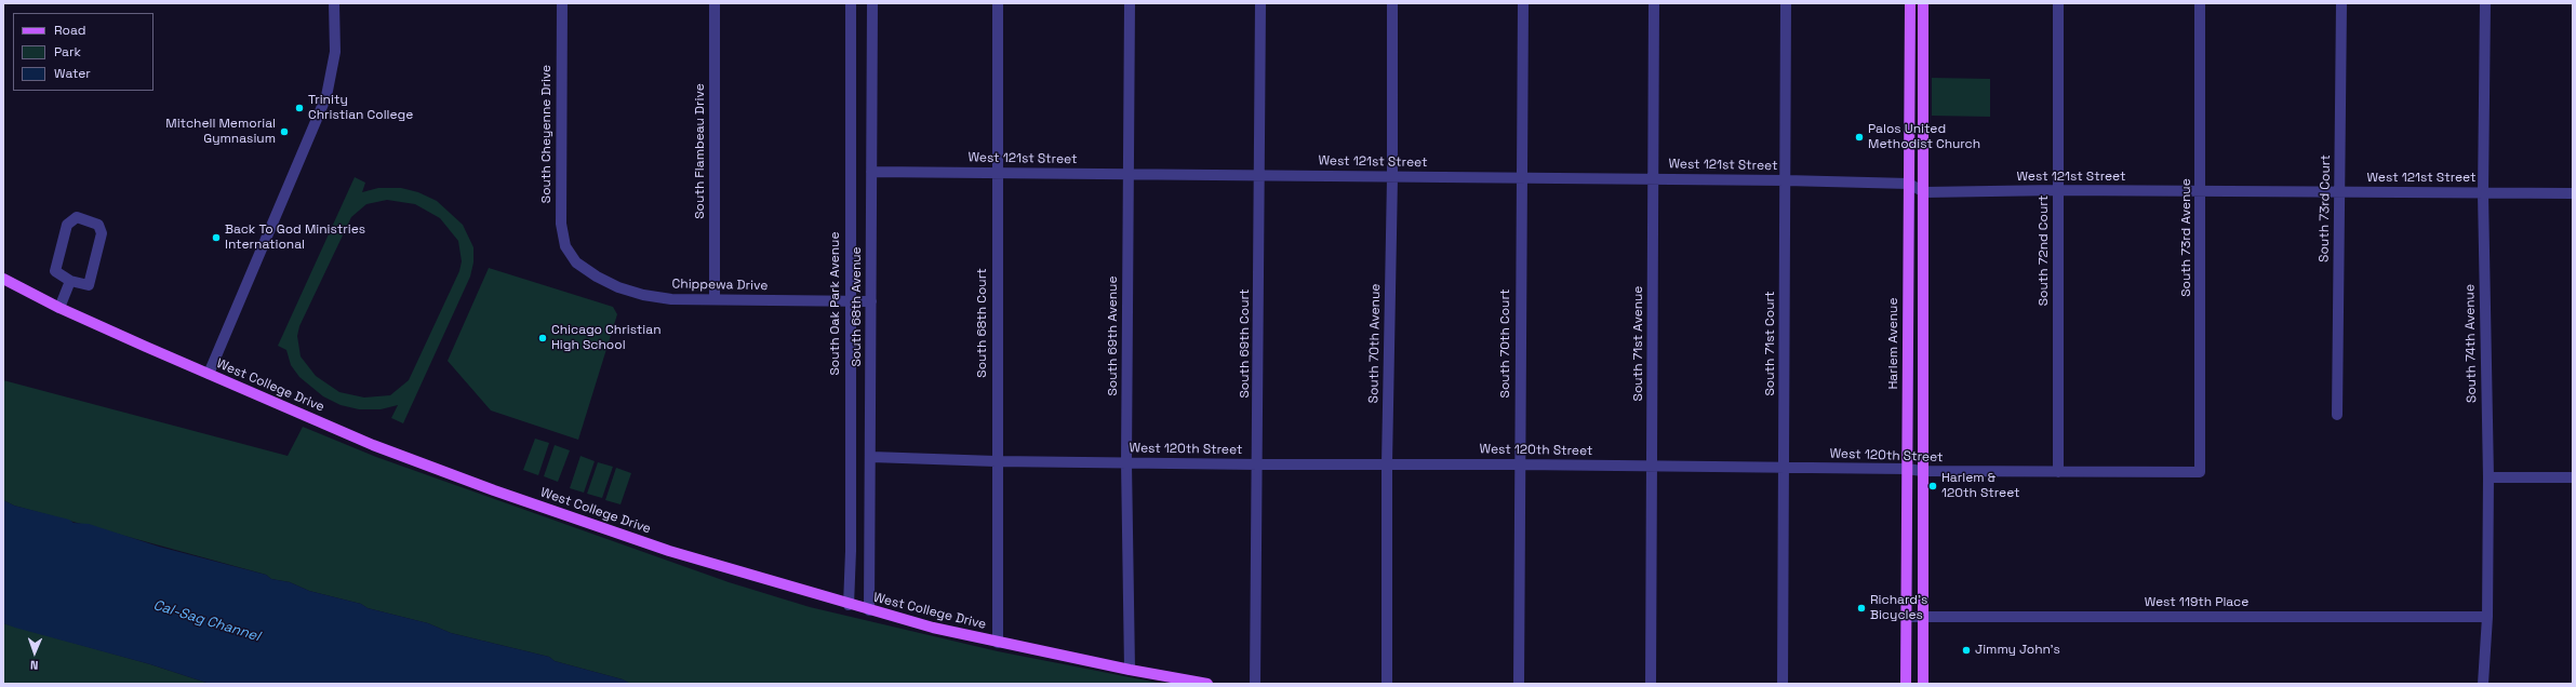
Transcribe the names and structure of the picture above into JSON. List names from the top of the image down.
{
  "streets": {
    "main road": ["Harlem Avenue", "West College Drive"],
    "street": [
      "South Cheyenne Drive",
      "South Flambeau Drive",
      "West 121st Street",
      "South 73rd Court",
      "South 73rd Avenue",
      "South 72nd Court",
      "Chippewa Drive",
      "South Oak Park Avenue",
      "South 68th Avenue",
      "South 68th Court",
      "South 69th Avenue",
      "South 69th Court",
      "South 70th Avenue",
      "South 70th Court",
      "South 71st Avenue",
      "South 71st Court",
      "South 74th Avenue",
      "West 120th Street",
      "West 119th Place"
    ]
  },
  "crossings": [
    ["South Cheyenne Drive", "Chippewa Drive"],
    ["South Flambeau Drive", "Chippewa Drive"],
    ["West 121st Street", "South 73rd Court"],
    ["West 121st Street", "South 73rd Avenue"],
    ["West 121st Street", "South 72nd Court"],
    ["West 121st Street", "South 68th Avenue"],
    ["West 121st Street", "South 68th Court"],
    ["West 121st Street", "South 69th Avenue"],
    ["West 121st Street", "South 69th Court"],
    ["West 121st Street", "South 70th Avenue"],
    ["West 121st Street", "South 70th Court"],
    ["West 121st Street", "South 71st Avenue"],
    ["West 121st Street", "South 71st Court"],
    ["West 121st Street", "Harlem Avenue"],
    ["West 121st Street", "South 74th Avenue"],
    ["South 73rd Avenue", "West 120th Street"],
    ["South 72nd Court", "West 120th Street"],
    ["Chippewa Drive", "South Oak Park Avenue"],
    ["Chippewa Drive", "South 68th Avenue"],
    ["South Oak Park Avenue", "West College Drive"],
    ["South 68th Avenue", "West College Drive"],
    ["South 68th Avenue", "West 120th Street"],
    ["South 68th Court", "West College Drive"],
    ["South 68th Court", "West 120th Street"],
    ["South 69th Avenue", "West College Drive"],
    ["South 69th Avenue", "West 120th Street"],
    ["South 69th Court", "West 120th Street"],
    ["South 70th Avenue", "West 120th Street"],
    ["South 70th Court", "West 120th Street"],
    ["South 71st Avenue", "West 120th Street"],
    ["South 71st Court", "West 120th Street"],
    ["Harlem Avenue", "West 120th Street"],
    ["Harlem Avenue", "West 119th Place"],
    ["South 74th Avenue", "West 119th Place"]
  ],
  "water": ["Cal-Sag Channel"],
  "places": [
    "Trinity Christian College",
    "Mitchell Memorial Gymnasium",
    "Palos United Methodist Church",
    "Back To God Ministries International",
    "Chicago Christian High School",
    "Harlem & 120th Street",
    "Richard's Bicycles",
    "Jimmy John's"
  ],
  "legend": ["Road", "Park", "Water"],
  "north": "bottom"
}
